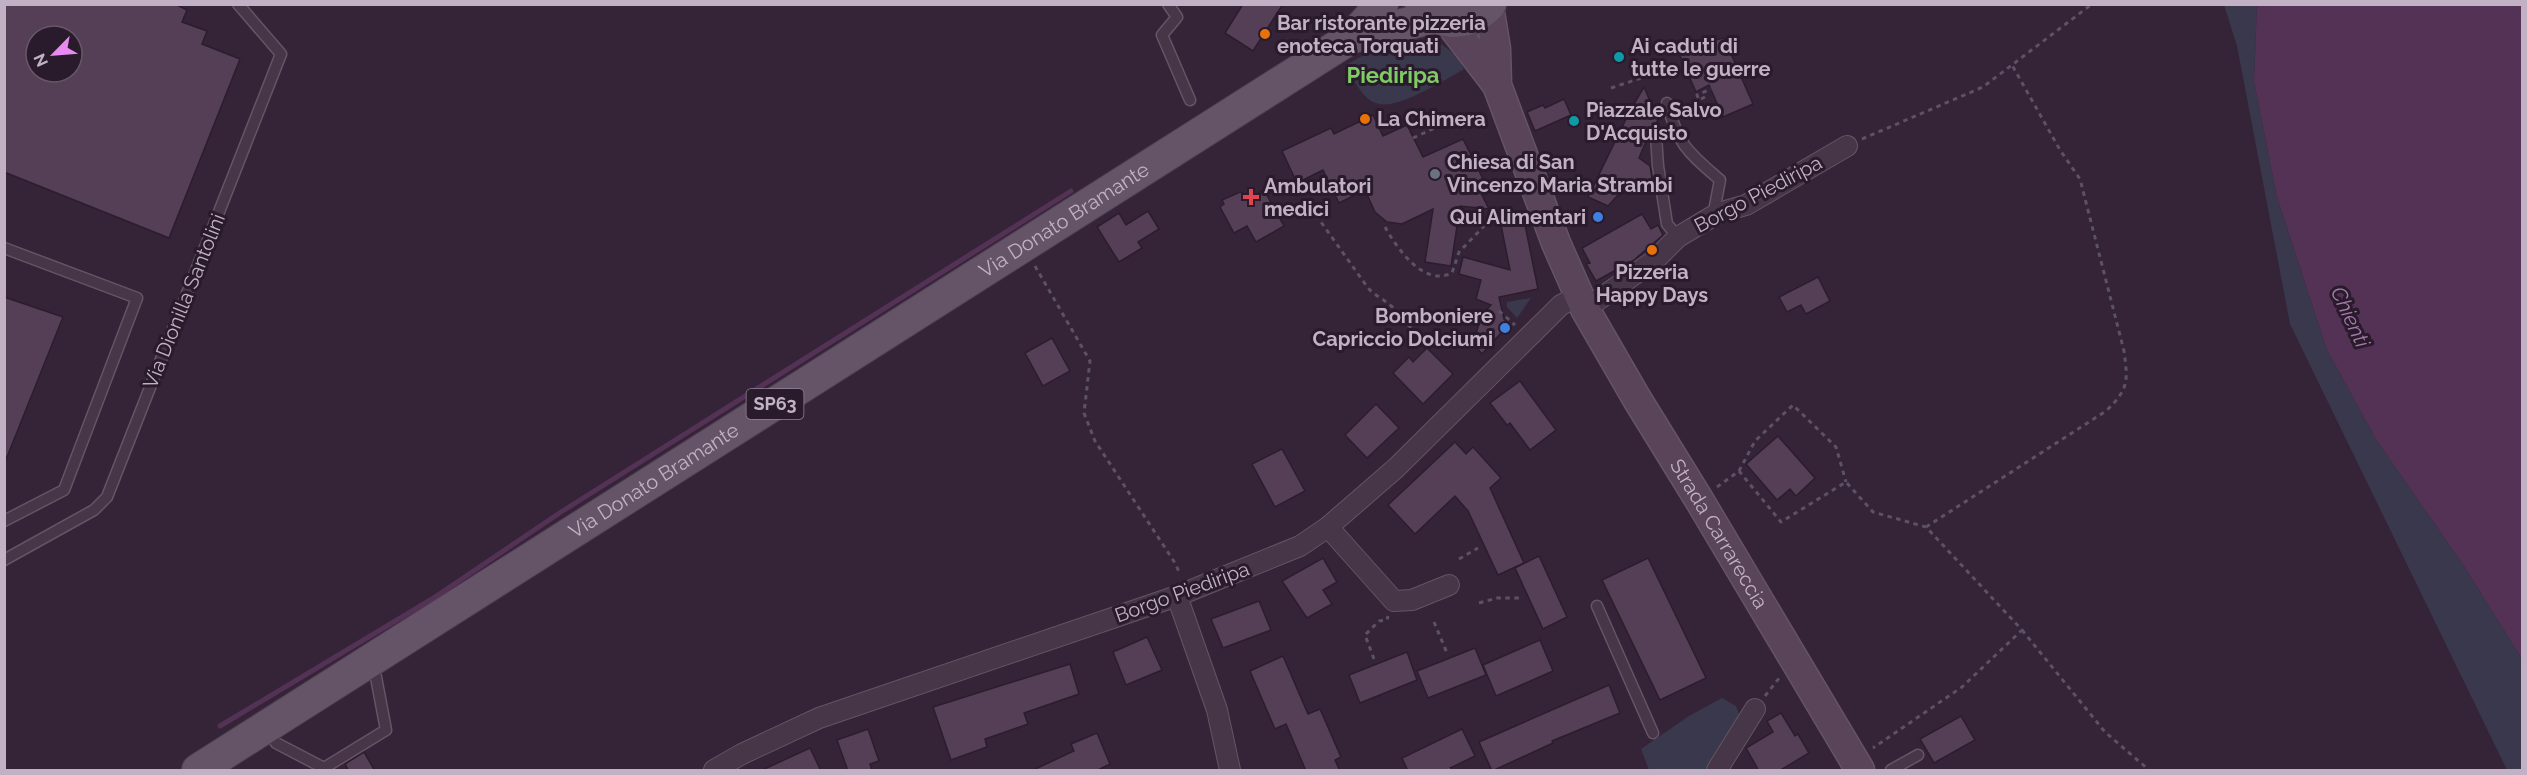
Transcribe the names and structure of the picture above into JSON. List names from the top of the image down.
{
  "streets": {
    "main road": ["Via Donato Bramante", "SP63", "Strada Carrareccia"],
    "street": ["Borgo Piediripa"],
    "lane": ["Via Dionilla Santolini"]
  },
  "crossings": [
    ["Borgo Piediripa", "Strada Carrareccia"]
  ],
  "districts": ["Piediripa"],
  "water": ["Chienti"],
  "places": {
    "other": [
      "Bar ristorante pizzeria enoteca Torquati",
      "Ai caduti di tutte le guerre",
      "La Chimera",
      "Piazzale Salvo D'Acquisto",
      "Chiesa di San Vincenzo Maria Strambi",
      "Qui Alimentari",
      "Pizzeria Happy Days",
      "Bomboniere Capriccio Dolciumi"
    ],
    "health": ["Ambulatori medici"]
  },
  "north": "bottom left"
}
